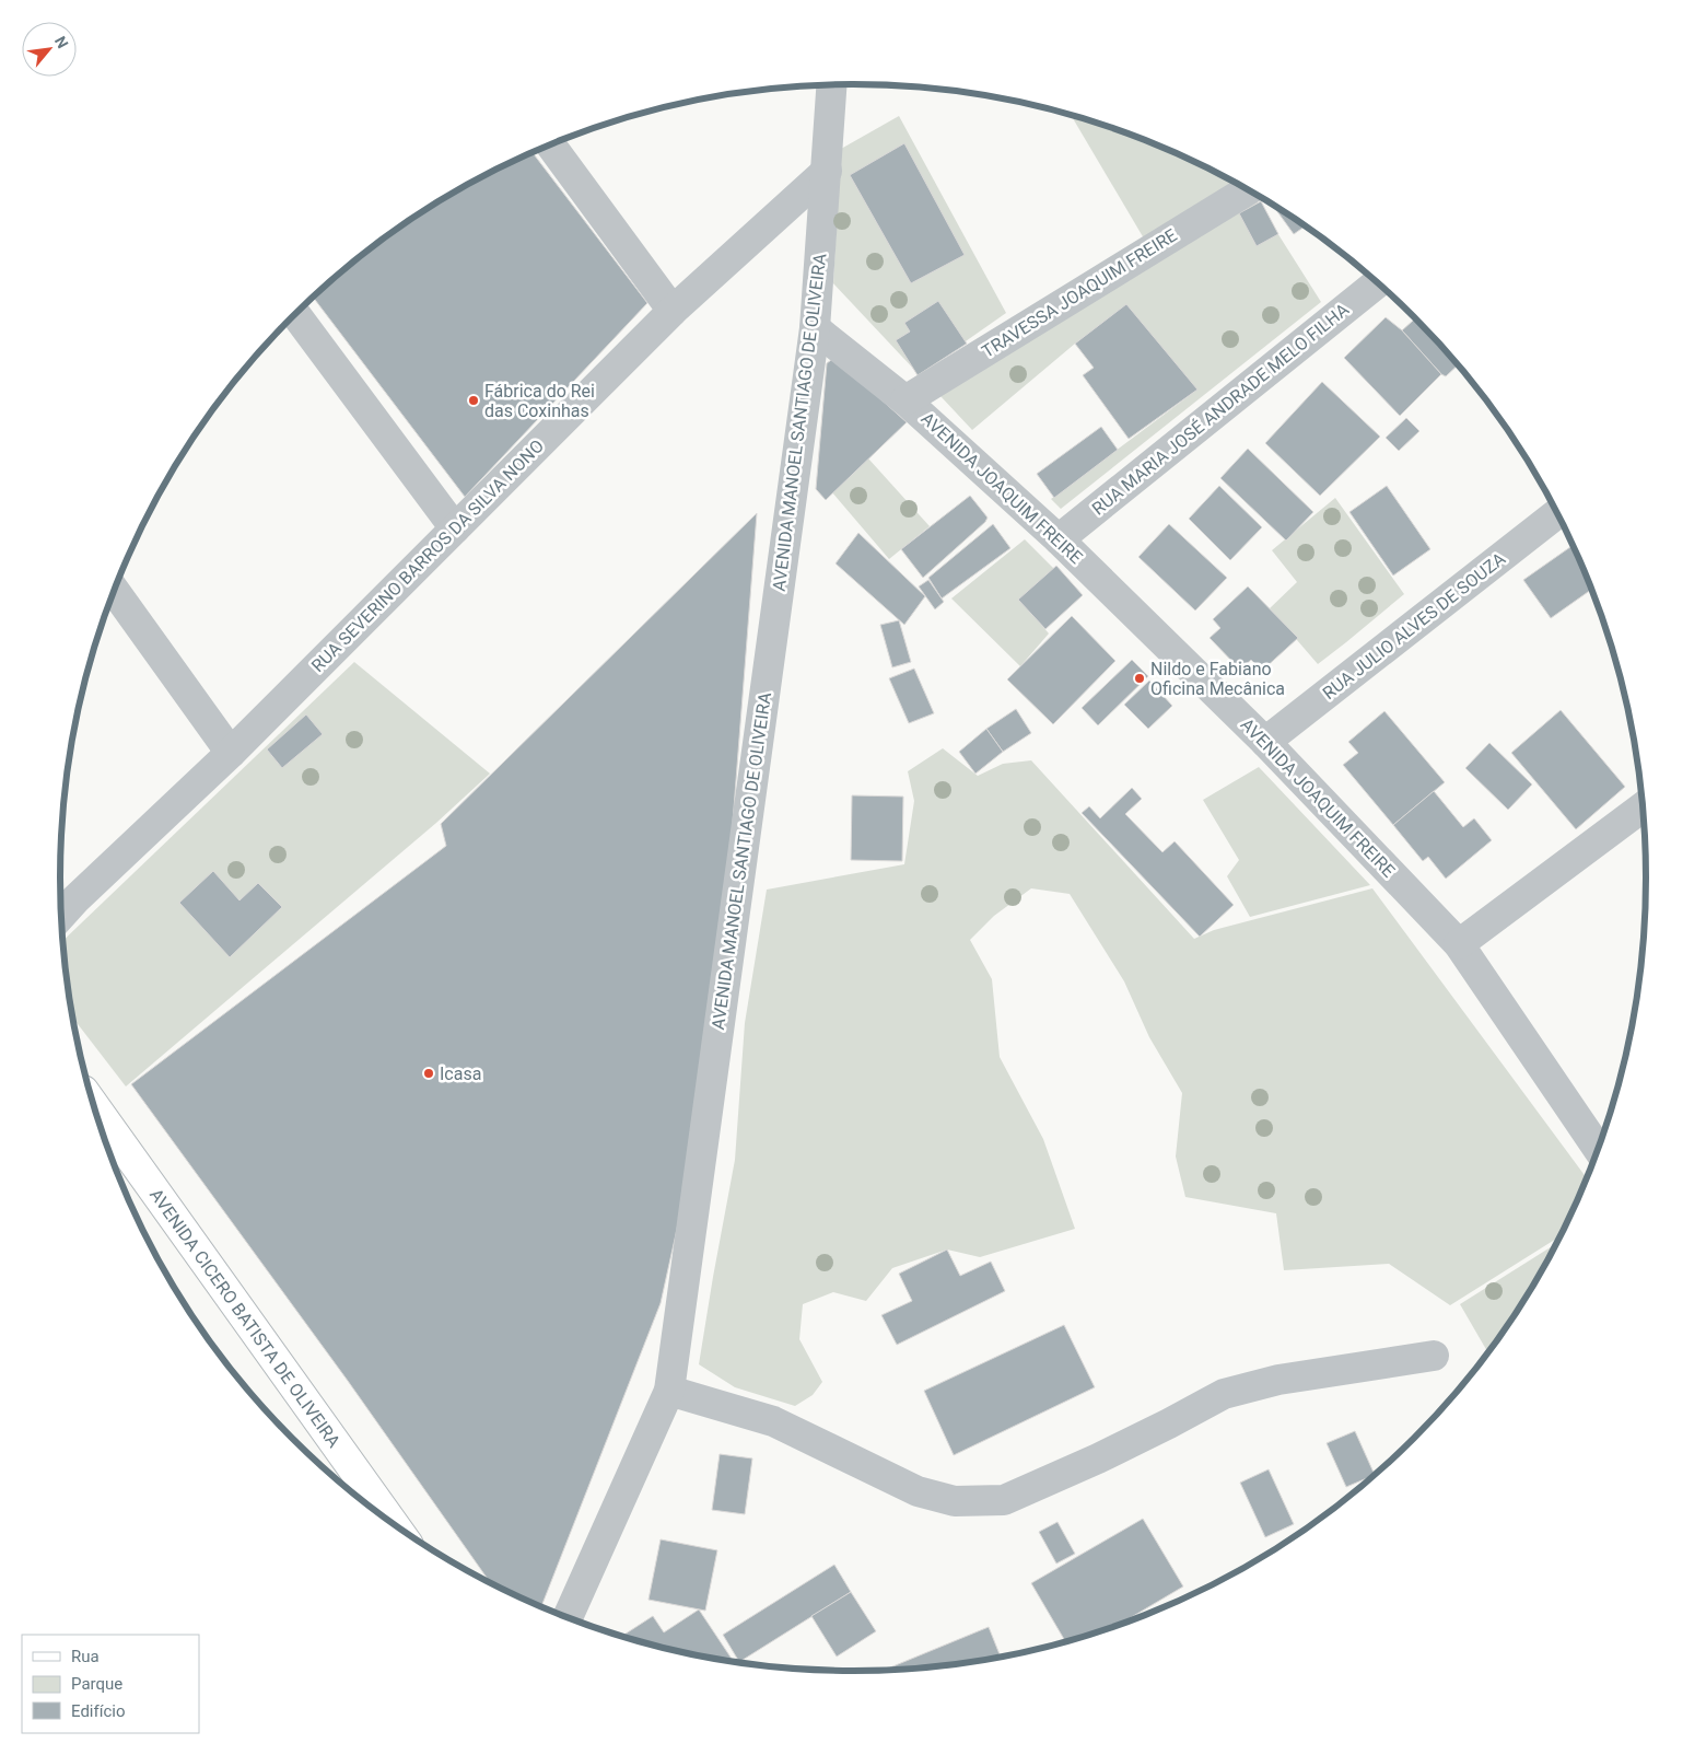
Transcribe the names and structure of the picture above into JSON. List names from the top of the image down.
{
  "streets": {
    "main road": ["AVENIDA CICERO BATISTA DE OLIVEIRA"],
    "street": [
      "TRAVESSA JOAQUIM FREIRE",
      "RUA MARIA JOSÉ ANDRADE MELO FILHA",
      "AVENIDA MANOEL SANTIAGO DE OLIVEIRA",
      "AVENIDA JOAQUIM FREIRE",
      "RUA SEVERINO BARROS DA SILVA NONO",
      "RUA JULIO ALVES DE SOUZA"
    ]
  },
  "crossings": [
    ["TRAVESSA JOAQUIM FREIRE", "AVENIDA JOAQUIM FREIRE"],
    ["RUA MARIA JOSÉ ANDRADE MELO FILHA", "AVENIDA JOAQUIM FREIRE"],
    ["AVENIDA MANOEL SANTIAGO DE OLIVEIRA", "AVENIDA JOAQUIM FREIRE"],
    ["AVENIDA MANOEL SANTIAGO DE OLIVEIRA", "RUA SEVERINO BARROS DA SILVA NONO"],
    ["AVENIDA JOAQUIM FREIRE", "RUA JULIO ALVES DE SOUZA"]
  ],
  "places": ["Fábrica do Rei das Coxinhas", "Nildo e Fabiano Oficina Mecânica", "Icasa"],
  "legend": ["Rua", "Parque", "Edifício"],
  "north": "top right"
}
